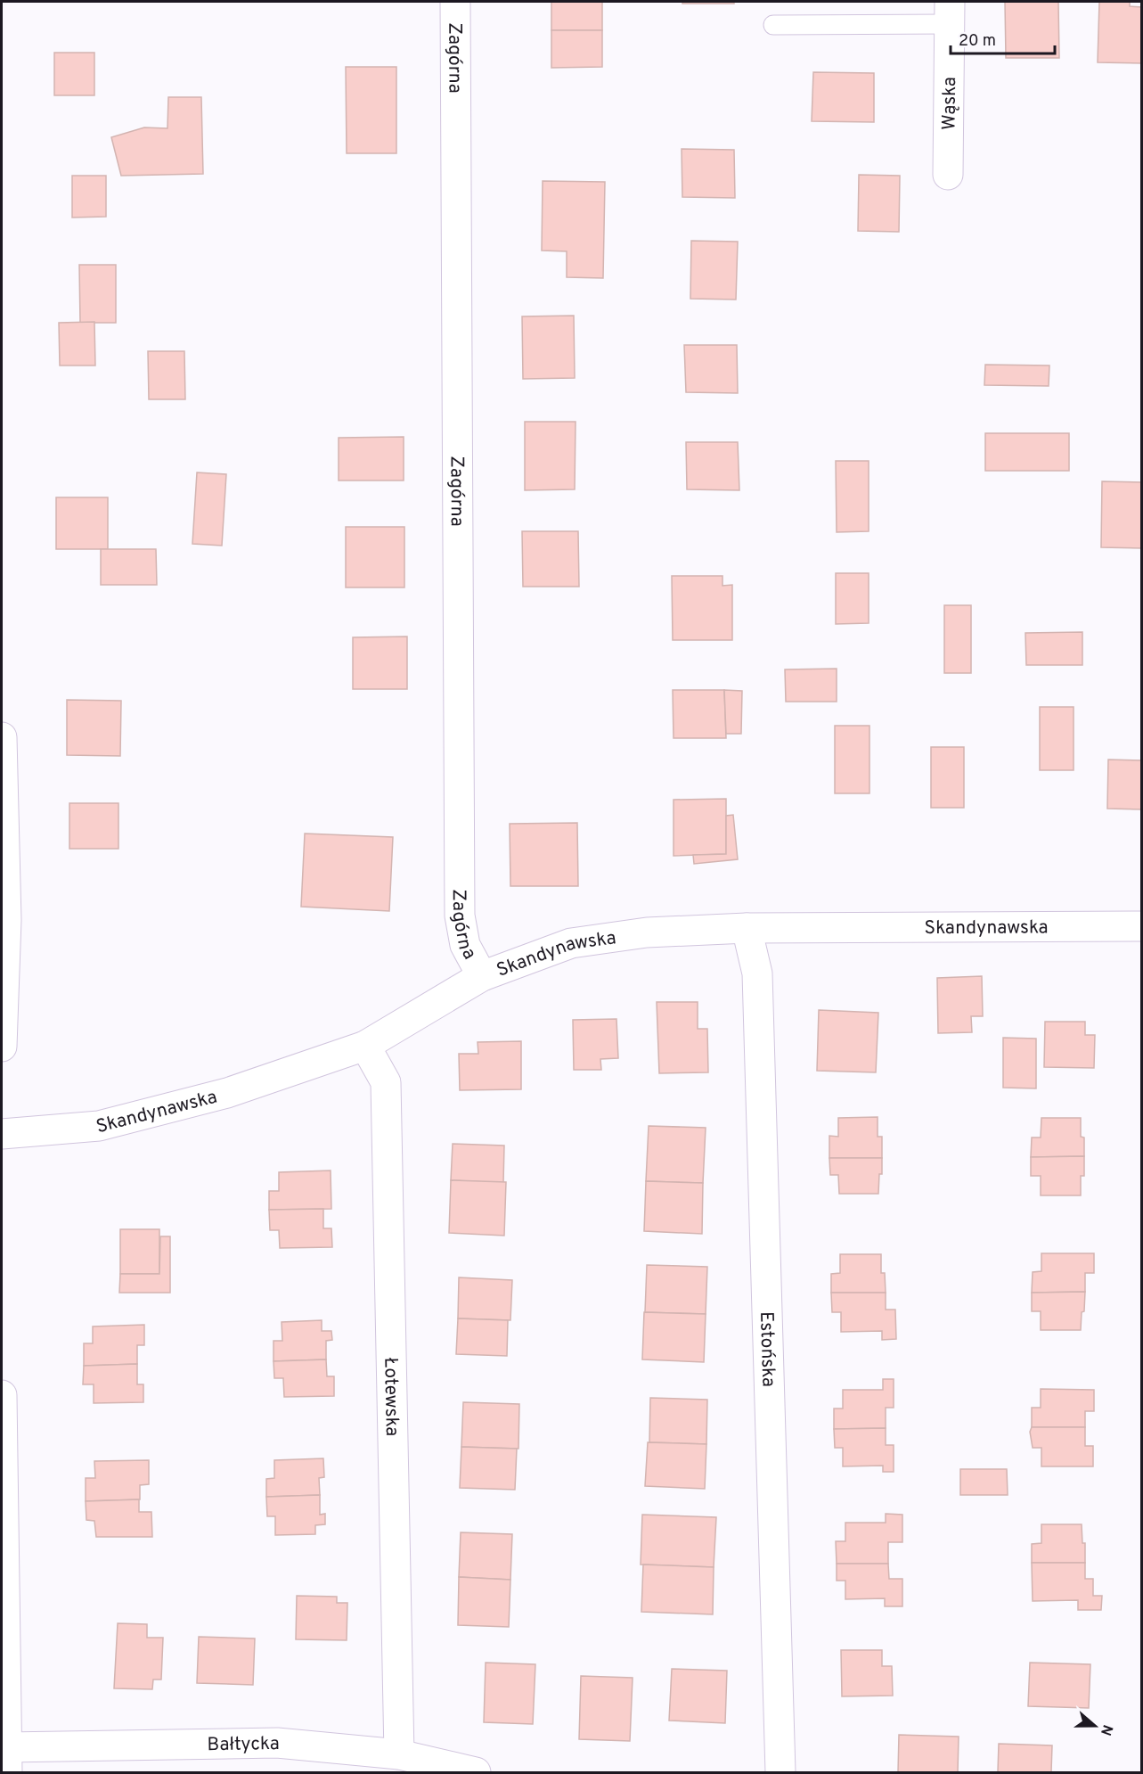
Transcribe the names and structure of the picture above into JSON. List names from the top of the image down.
{
  "streets": {
    "street": [
      "Zagórna",
      "Wąska",
      "Skandynawska",
      "Estońska",
      "Łotewska",
      "Bałtycka"
    ]
  },
  "crossings": [
    ["Zagórna", "Skandynawska"],
    ["Skandynawska", "Estońska"],
    ["Skandynawska", "Łotewska"],
    ["Łotewska", "Bałtycka"]
  ],
  "scale_bar": "20 m",
  "north": "right"
}
